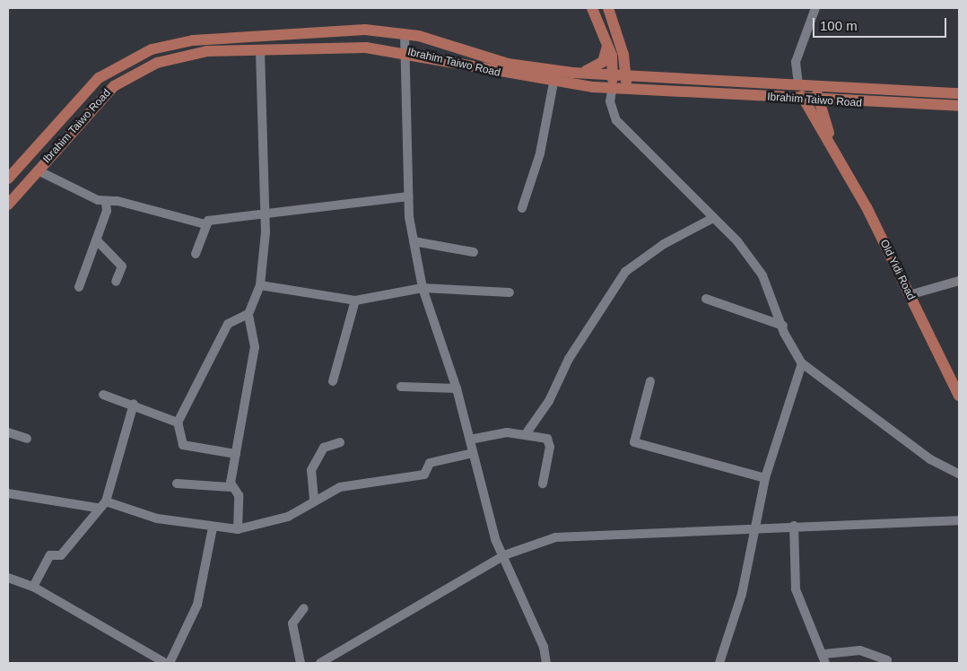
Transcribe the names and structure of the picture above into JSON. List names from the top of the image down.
{
  "streets": {
    "main road": ["Ibrahim Taiwo Road", "Old Yidi Road"]
  },
  "crossings": [
    ["Ibrahim Taiwo Road", "Old Yidi Road"]
  ],
  "scale_bar": "100 m"
}
